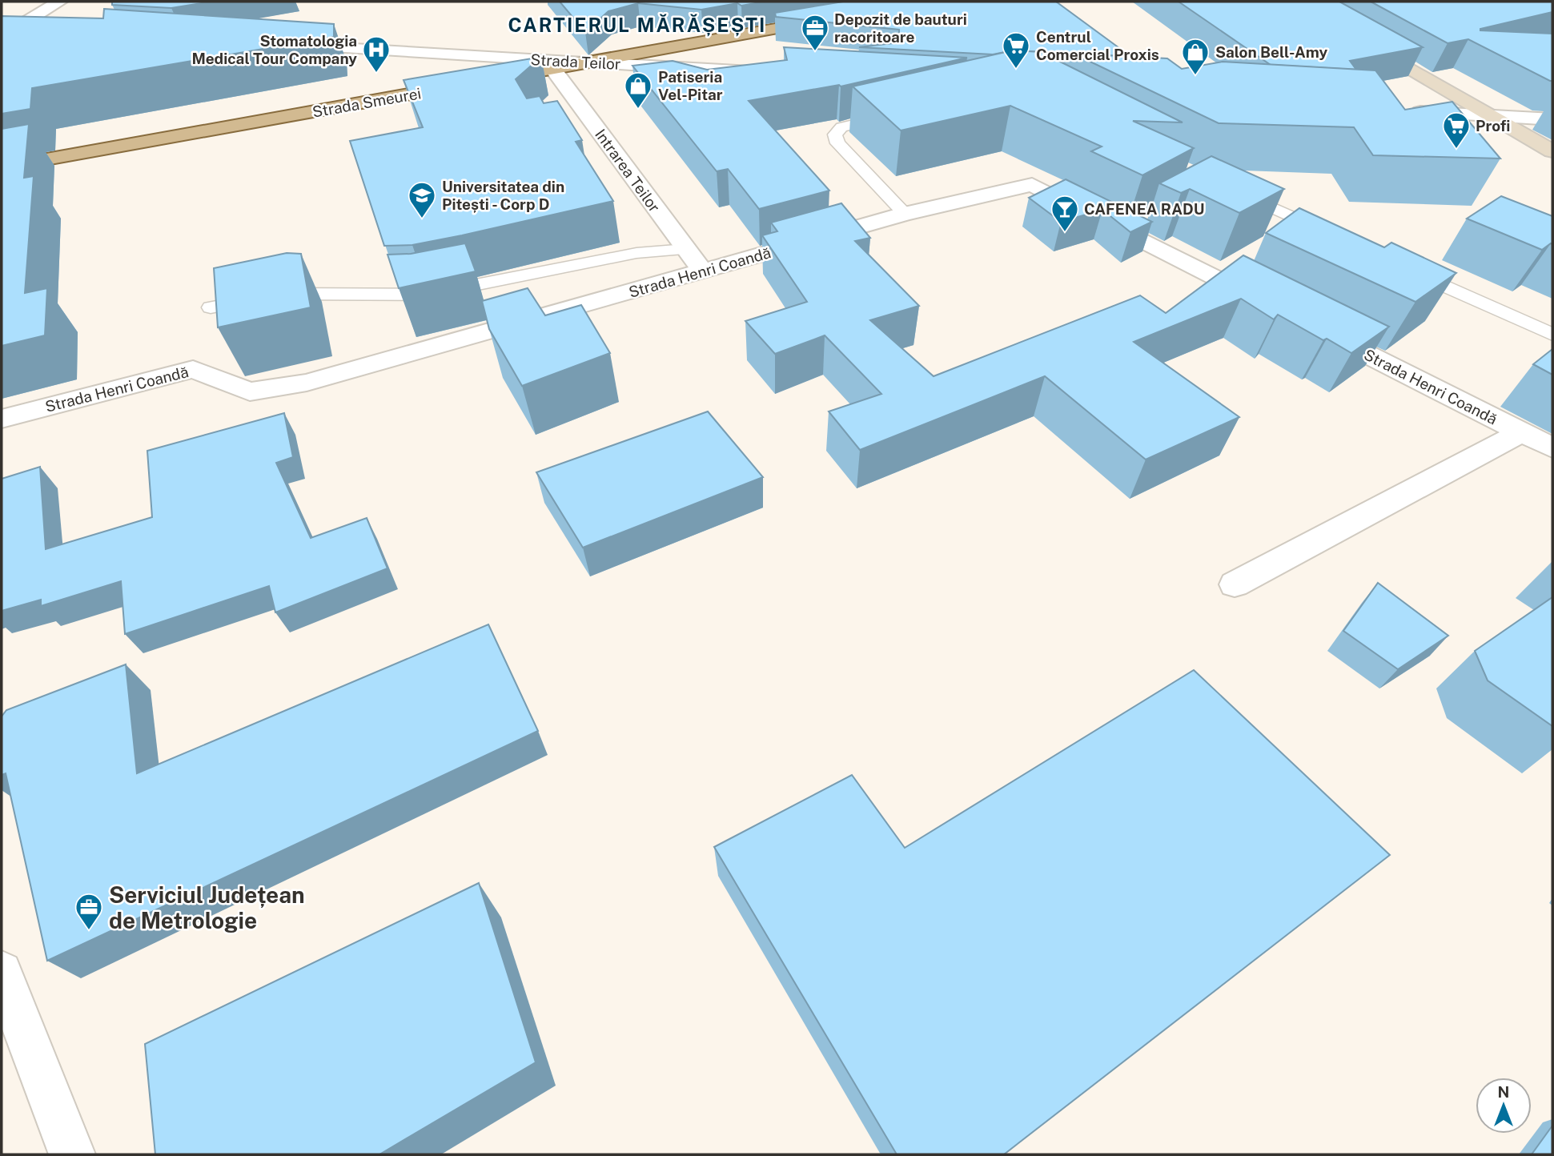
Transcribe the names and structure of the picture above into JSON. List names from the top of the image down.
{
  "streets": {
    "main road": ["Strada Smeurei"],
    "street": ["Strada Teilor", "Intrarea Teilor", "Strada Henri Coandă"]
  },
  "crossings": [
    ["Intrarea Teilor", "Strada Henri Coandă"]
  ],
  "districts": ["CARTIERUL MĂRĂȘEȘTI"],
  "places": {
    "office": ["Depozit de bauturi racoritoare", "Serviciul Județean de Metrologie"],
    "supermarket": ["Centrul Comercial Proxis", "Profi"],
    "hospital": ["Stomatologia Medical Tour Company"],
    "shop": ["Salon Bell-Amy", "Patiseria Vel-Pitar"],
    "school or university": ["Universitatea din Pitești - Corp D"],
    "bar": ["CAFENEA RADU"]
  },
  "north": "top"
}
